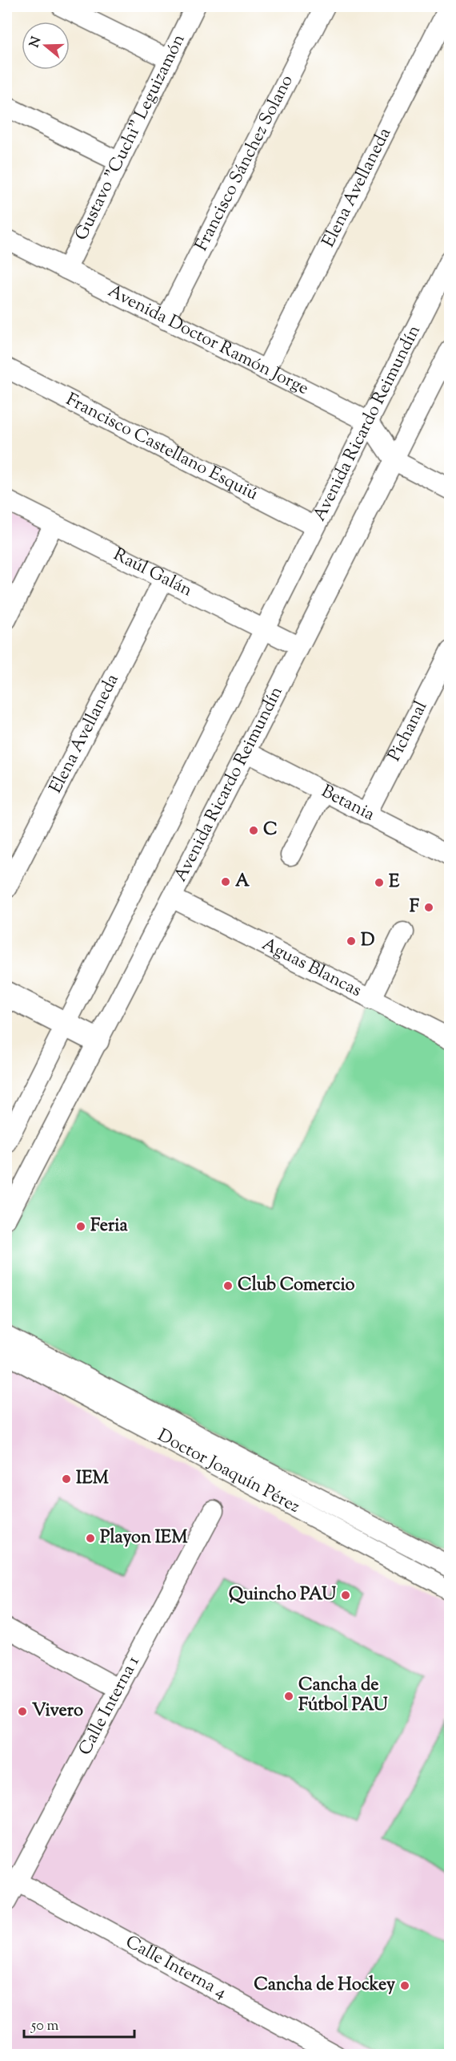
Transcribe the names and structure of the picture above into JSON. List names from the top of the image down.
{
  "streets": {
    "street": [
      "Gustavo \"Cuchi\" Leguizamón",
      "Francisco Sánchez Solano",
      "Elena Avellaneda",
      "Avenida Doctor Ramón Jorge",
      "Avenida Ricardo Reimundín",
      "Francisco Castellano Esquiú",
      "Raúl Galán",
      "Pichanal",
      "Betania",
      "Aguas Blancas",
      "Doctor Joaquín Pérez",
      "Calle Interna 1",
      "Calle Interna 4"
    ]
  },
  "crossings": [
    ["Gustavo \"Cuchi\" Leguizamón", "Avenida Doctor Ramón Jorge"],
    ["Francisco Sánchez Solano", "Avenida Doctor Ramón Jorge"],
    ["Elena Avellaneda", "Avenida Doctor Ramón Jorge"],
    ["Elena Avellaneda", "Raúl Galán"],
    ["Avenida Doctor Ramón Jorge", "Avenida Ricardo Reimundín"],
    ["Avenida Ricardo Reimundín", "Francisco Castellano Esquiú"],
    ["Avenida Ricardo Reimundín", "Raúl Galán"],
    ["Avenida Ricardo Reimundín", "Betania"],
    ["Avenida Ricardo Reimundín", "Aguas Blancas"],
    ["Pichanal", "Betania"],
    ["Calle Interna 1", "Calle Interna 4"]
  ],
  "places": [
    "C",
    "A",
    "E",
    "F",
    "D",
    "Feria",
    "Club Comercio",
    "IEM",
    "Playon IEM",
    "Quincho PAU",
    "Cancha de Fútbol PAU",
    "Vivero",
    "Cancha de Hockey"
  ],
  "scale_bar": "50 m",
  "north": "left"
}
